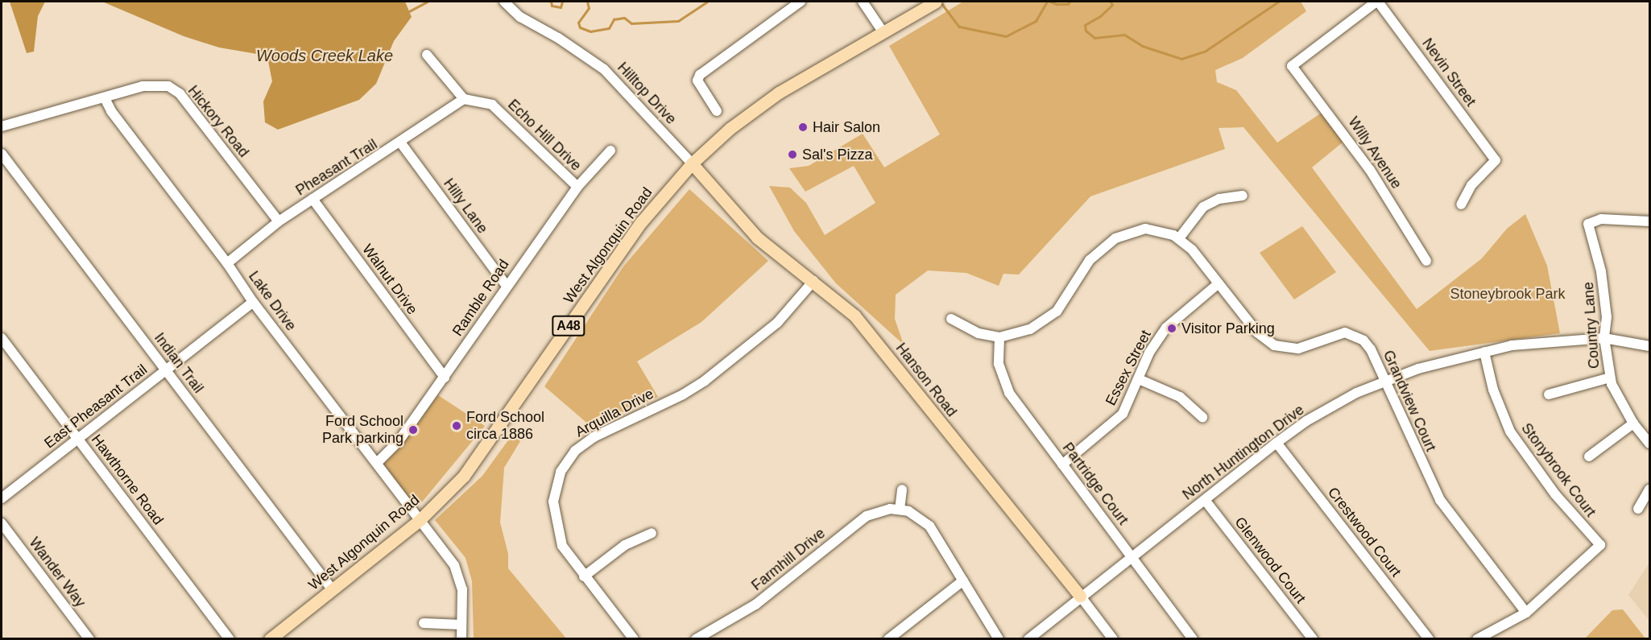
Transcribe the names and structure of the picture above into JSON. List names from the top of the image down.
{
  "streets": {
    "main road": ["West Algonquin Road", "A48", "Hanson Road"],
    "street": [
      "Nevin Street",
      "Hilltop Drive",
      "Hickory Road",
      "Echo Hill Drive",
      "Willy Avenue",
      "Pheasant Trail",
      "Hilly Lane",
      "Walnut Drive",
      "Ramble Road",
      "Lake Drive",
      "Country Lane",
      "Indian Trail",
      "Essex Street",
      "Grandview Court",
      "East Pheasant Trail",
      "Arquilla Drive",
      "North Huntington Drive",
      "Stonybrook Court",
      "Hawthorne Road",
      "Partridge Court",
      "Crestwood Court",
      "Farmhill Drive",
      "Glenwood Court",
      "Wander Way"
    ]
  },
  "crossings": [
    ["Nevin Street", "Willy Avenue"],
    ["Hilltop Drive", "West Algonquin Road"],
    ["Hilltop Drive", "Hanson Road"],
    ["Hickory Road", "Pheasant Trail"],
    ["Hickory Road", "Lake Drive"],
    ["Echo Hill Drive", "Pheasant Trail"],
    ["Echo Hill Drive", "Ramble Road"],
    ["Pheasant Trail", "Hilly Lane"],
    ["Pheasant Trail", "Walnut Drive"],
    ["Pheasant Trail", "Lake Drive"],
    ["Hilly Lane", "Ramble Road"],
    ["West Algonquin Road", "Lake Drive"],
    ["West Algonquin Road", "Indian Trail"],
    ["West Algonquin Road", "Hanson Road"],
    ["Walnut Drive", "Ramble Road"],
    ["Ramble Road", "Lake Drive"],
    ["Lake Drive", "East Pheasant Trail"],
    ["Country Lane", "North Huntington Drive"],
    ["Indian Trail", "East Pheasant Trail"],
    ["Essex Street", "Grandview Court"],
    ["Essex Street", "Partridge Court"],
    ["Hanson Road", "Arquilla Drive"],
    ["Hanson Road", "North Huntington Drive"],
    ["Grandview Court", "North Huntington Drive"],
    ["Grandview Court", "Stonybrook Court"],
    ["Grandview Court", "Partridge Court"],
    ["East Pheasant Trail", "Hawthorne Road"],
    ["North Huntington Drive", "Stonybrook Court"],
    ["North Huntington Drive", "Partridge Court"],
    ["North Huntington Drive", "Crestwood Court"],
    ["North Huntington Drive", "Glenwood Court"]
  ],
  "water": ["Woods Creek Lake"],
  "parks": ["Stoneybrook Park"],
  "places": [
    "Hair Salon",
    "Sal's Pizza",
    "Visitor Parking",
    "Ford School circa 1886",
    "Ford School Park parking"
  ]
}
